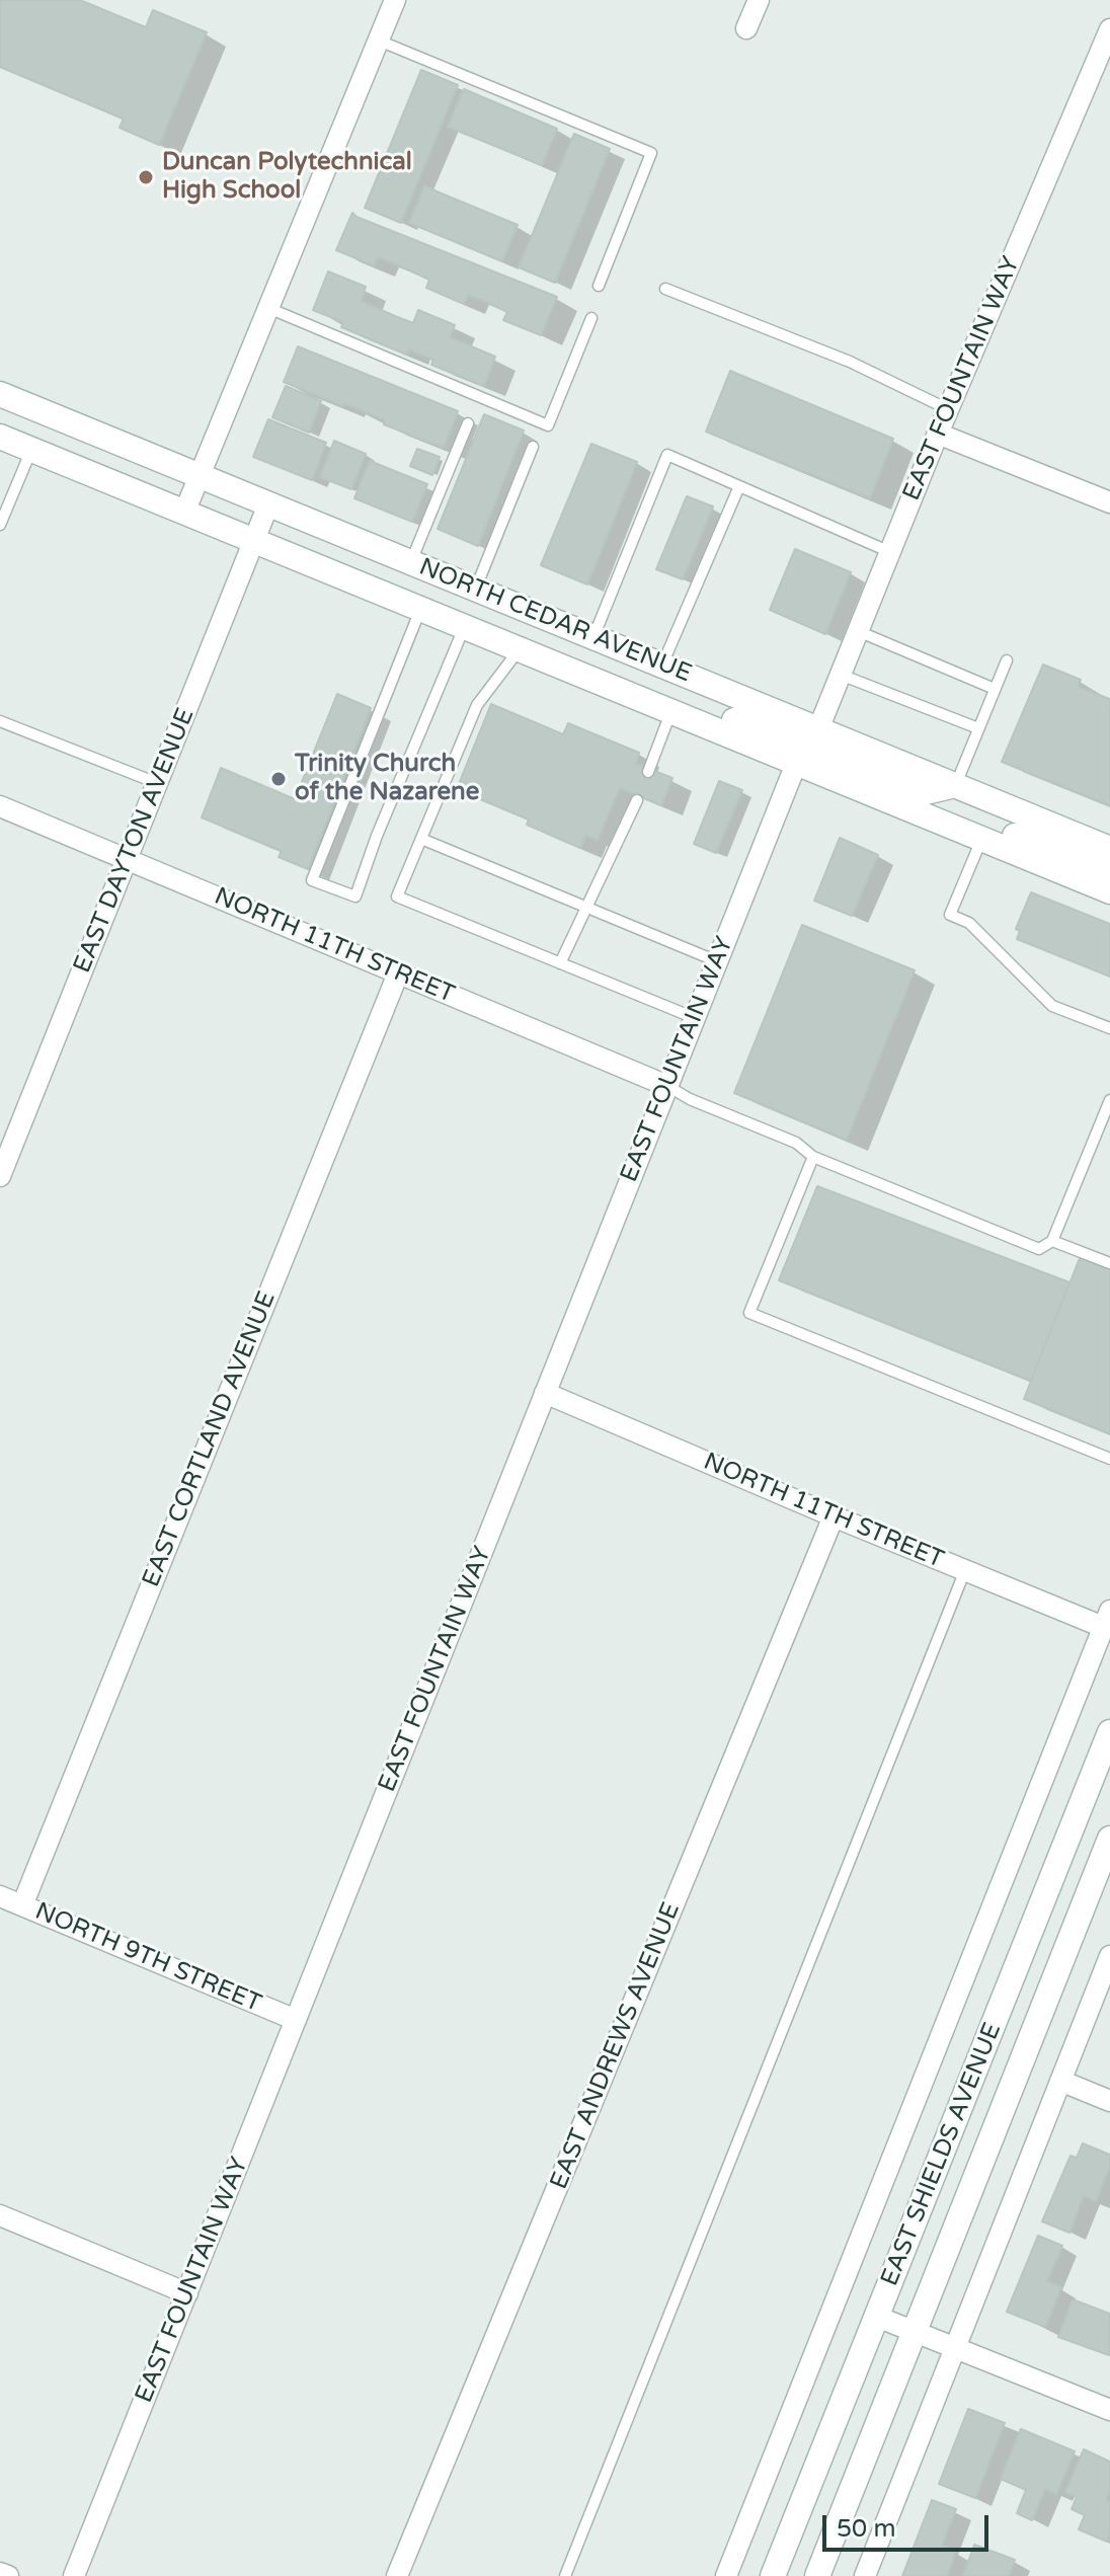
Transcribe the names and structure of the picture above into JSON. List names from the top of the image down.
{
  "streets": {
    "main road": ["NORTH CEDAR AVENUE", "EAST SHIELDS AVENUE"],
    "street": [
      "EAST FOUNTAIN WAY",
      "EAST DAYTON AVENUE",
      "NORTH 11TH STREET",
      "EAST CORTLAND AVENUE",
      "NORTH 9TH STREET",
      "EAST ANDREWS AVENUE"
    ]
  },
  "crossings": [
    ["EAST FOUNTAIN WAY", "NORTH CEDAR AVENUE"],
    ["EAST FOUNTAIN WAY", "NORTH 11TH STREET"],
    ["EAST FOUNTAIN WAY", "NORTH 9TH STREET"],
    ["NORTH CEDAR AVENUE", "EAST DAYTON AVENUE"],
    ["EAST DAYTON AVENUE", "NORTH 11TH STREET"],
    ["NORTH 11TH STREET", "EAST CORTLAND AVENUE"],
    ["NORTH 11TH STREET", "EAST ANDREWS AVENUE"],
    ["EAST CORTLAND AVENUE", "NORTH 9TH STREET"]
  ],
  "places": ["Duncan Polytechnical High School", "Trinity Church of the Nazarene"],
  "scale_bar": "50 m"
}
